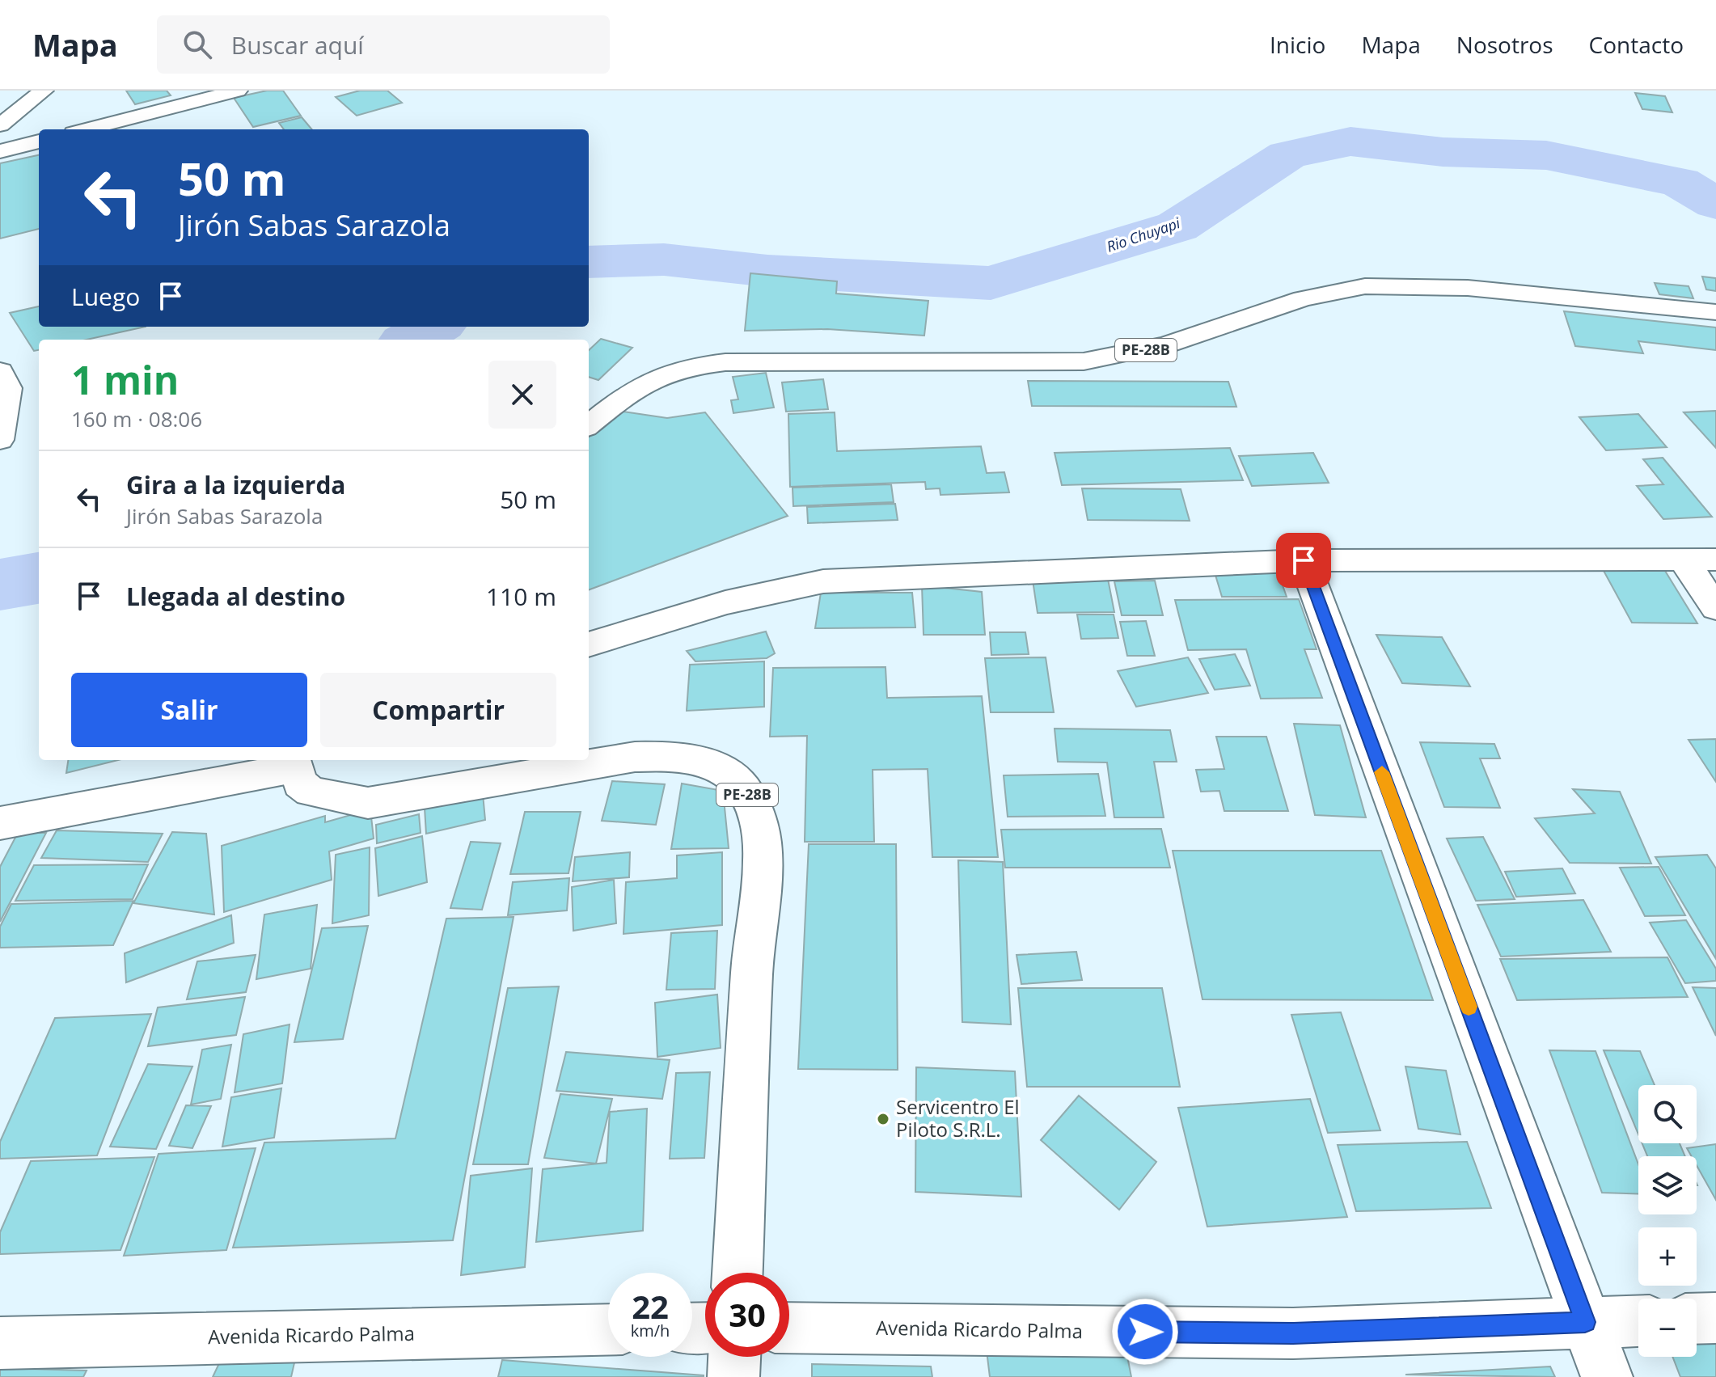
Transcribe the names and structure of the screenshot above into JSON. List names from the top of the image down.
{
  "streets": {
    "main road": ["PE-28B", "Avenida Ricardo Palma"]
  },
  "water": ["Rio Chuyapi"],
  "places": ["Servicentro El Piloto S.R.L."],
  "page": {
    "header": "Mapa",
    "search": "Buscar aquí",
    "nav": [
      "Inicio",
      "Mapa",
      "Nosotros",
      "Contacto"
    ],
    "turn": ["50 m", "Jirón Sabas Sarazola"],
    "then": "Luego",
    "heading": ["1 min", "160 m · 08:06"],
    "list": [
      {
        "name": "Gira a la izquierda",
        "note": "Jirón Sabas Sarazola",
        "value": "50 m"
      },
      {
        "name": "Llegada al destino",
        "value": "110 m"
      }
    ],
    "buttons": ["Salir", "Compartir"],
    "map_buttons": ["+", "−"],
    "speed": "22 km/h",
    "limit": "30"
  }
}
